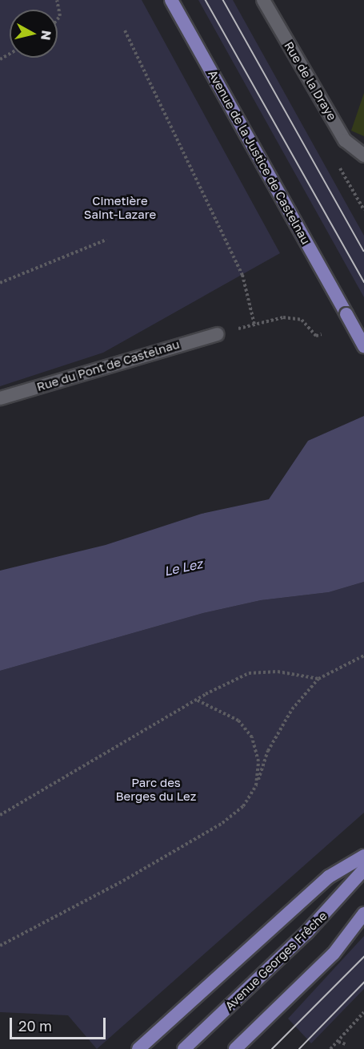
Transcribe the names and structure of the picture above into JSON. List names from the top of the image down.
{
  "streets": {
    "main road": ["Avenue de la Justice de Castelnau", "Avenue Georges Frêche"],
    "street": ["Rue de la Draye", "Rue du Pont de Castelnau"]
  },
  "water": ["Le Lez"],
  "parks": ["Cimetière Saint-Lazare", "Parc des Berges du Lez"],
  "scale_bar": "20 m",
  "north": "right"
}
